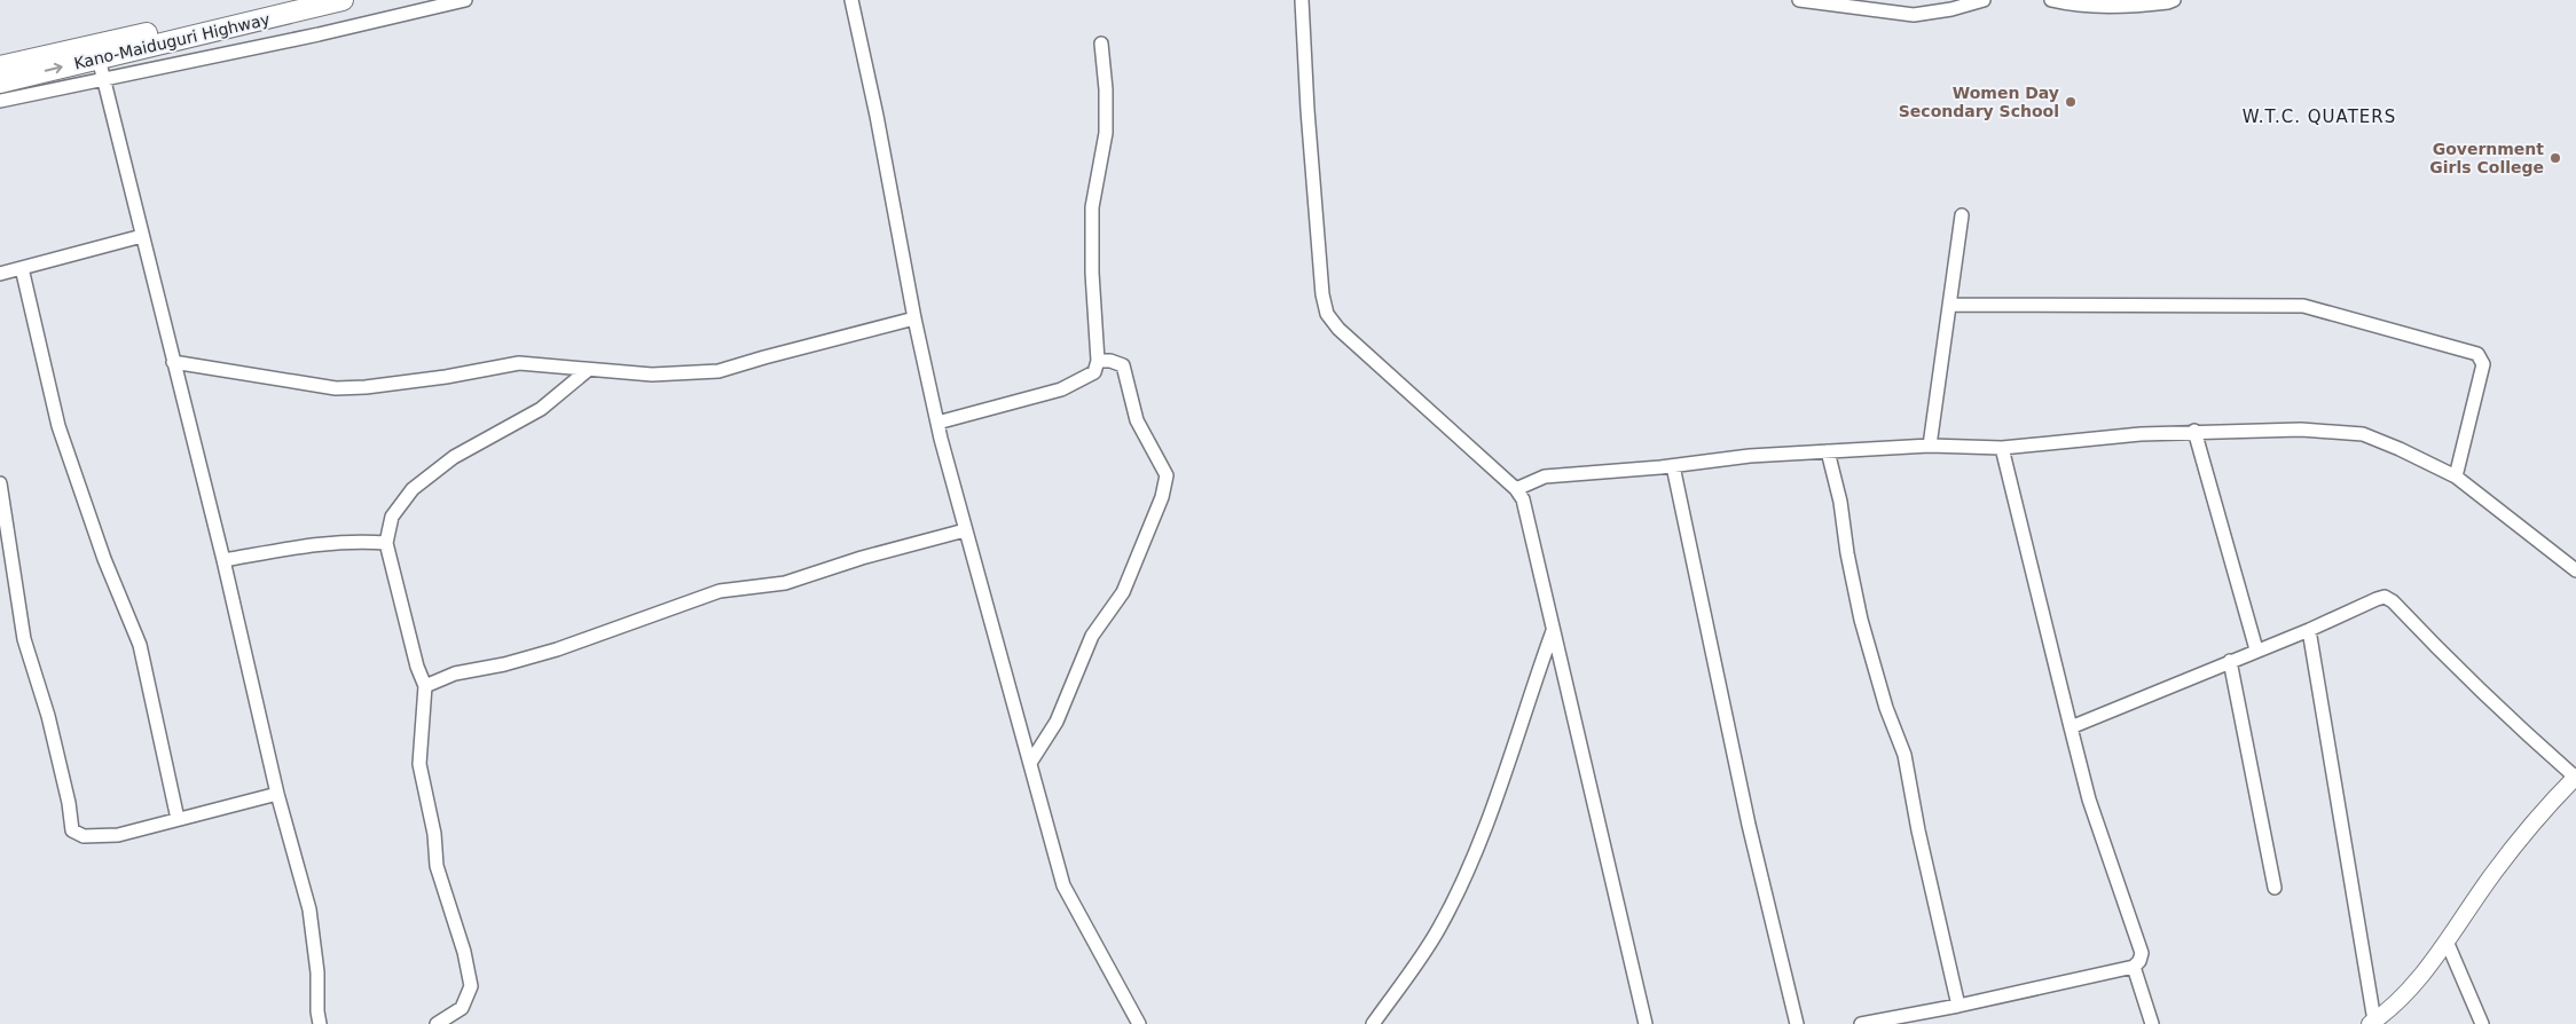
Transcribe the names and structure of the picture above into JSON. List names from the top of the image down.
{
  "streets": {
    "highway": ["Kano-Maiduguri Highway"]
  },
  "districts": ["W.T.C. QUATERS"],
  "places": ["Women Day Secondary School", "Government Girls College"]
}
